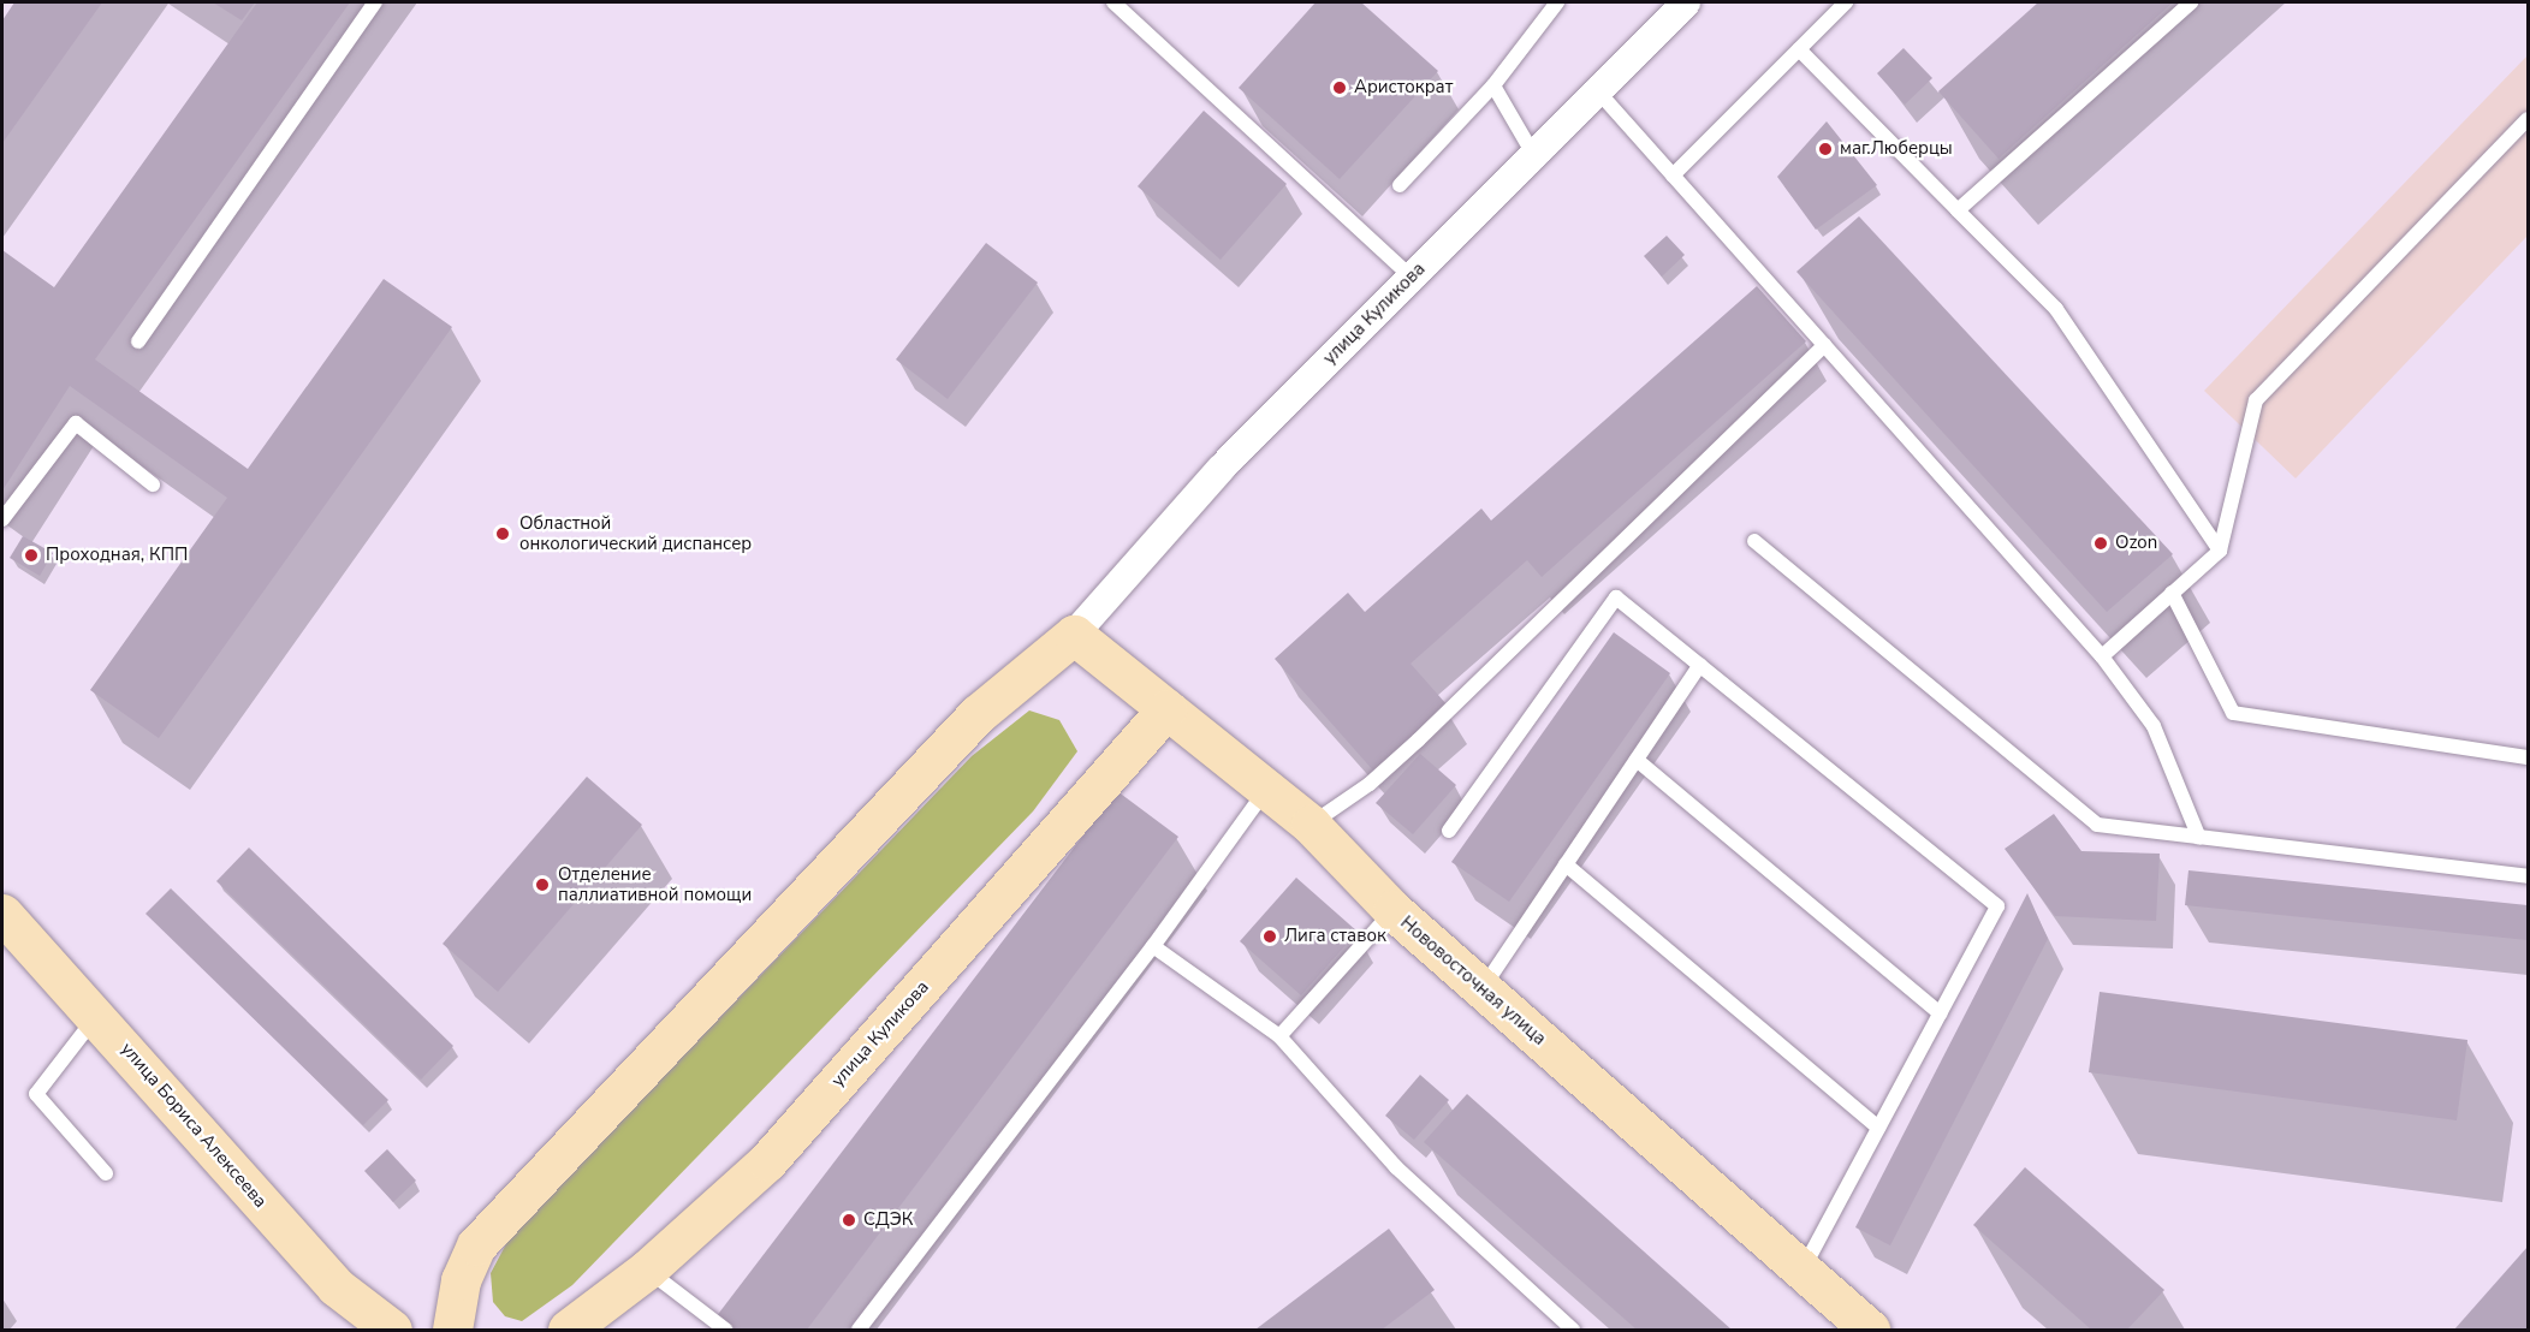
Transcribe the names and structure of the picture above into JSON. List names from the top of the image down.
{
  "streets": {
    "main road": ["улица Куликова", "Нововосточная улица", "улица Бориса Алексеева"]
  },
  "crossings": [
    ["улица Куликова", "Нововосточная улица"]
  ],
  "places": [
    "Аристократ",
    "маг.Люберцы",
    "Областной онкологический диспансер",
    "Ozon",
    "Проходная, КПП",
    "Отделение паллиативной помощи",
    "Лига ставок",
    "СДЭК"
  ]
}
